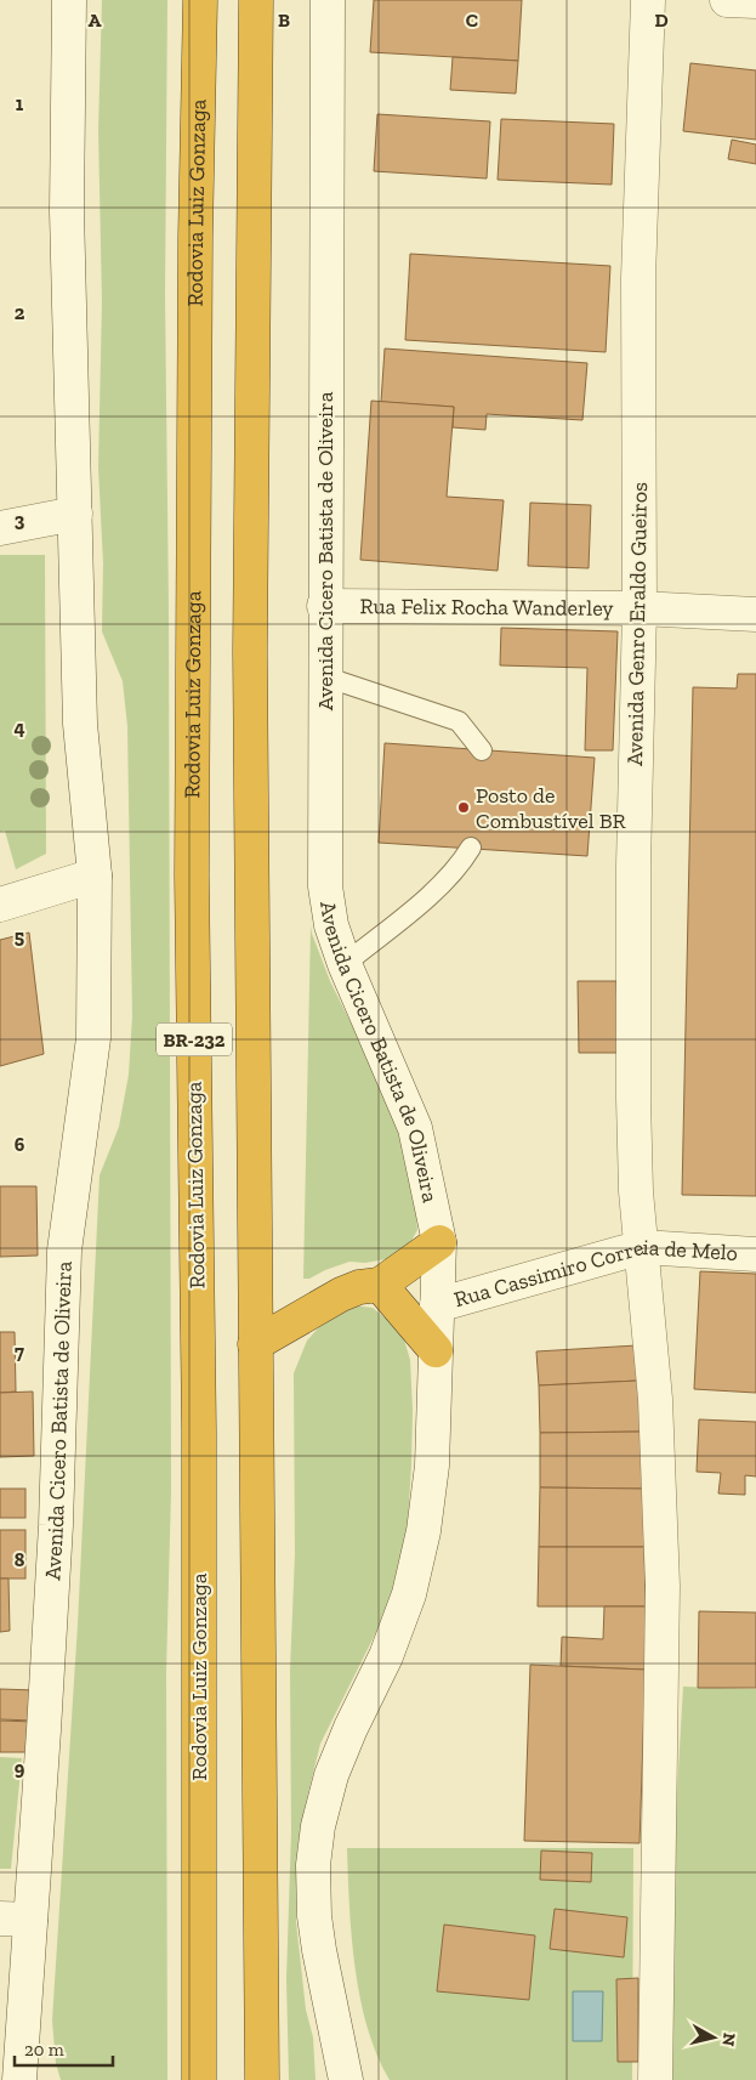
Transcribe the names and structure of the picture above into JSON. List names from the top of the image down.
{
  "streets": {
    "highway": ["Rodovia Luiz Gonzaga", "BR-232"],
    "main road": [
      "Avenida Cicero Batista de Oliveira",
      "Rua Felix Rocha Wanderley",
      "Avenida Genro Eraldo Gueiros",
      "Rua Cassimiro Correia de Melo"
    ]
  },
  "crossings": [
    ["Avenida Cicero Batista de Oliveira", "Rua Felix Rocha Wanderley"],
    ["Avenida Cicero Batista de Oliveira", "Rua Cassimiro Correia de Melo"],
    ["Rua Felix Rocha Wanderley", "Avenida Genro Eraldo Gueiros"],
    ["Avenida Genro Eraldo Gueiros", "Rua Cassimiro Correia de Melo"]
  ],
  "places": ["Posto de Combustível BR"],
  "scale_bar": "20 m",
  "north": "right",
  "grid": {
    "columns": [
      "A",
      "B",
      "C",
      "D"
    ],
    "rows": [
      "1",
      "2",
      "3",
      "4",
      "5",
      "6",
      "7",
      "8",
      "9"
    ]
  }
}
